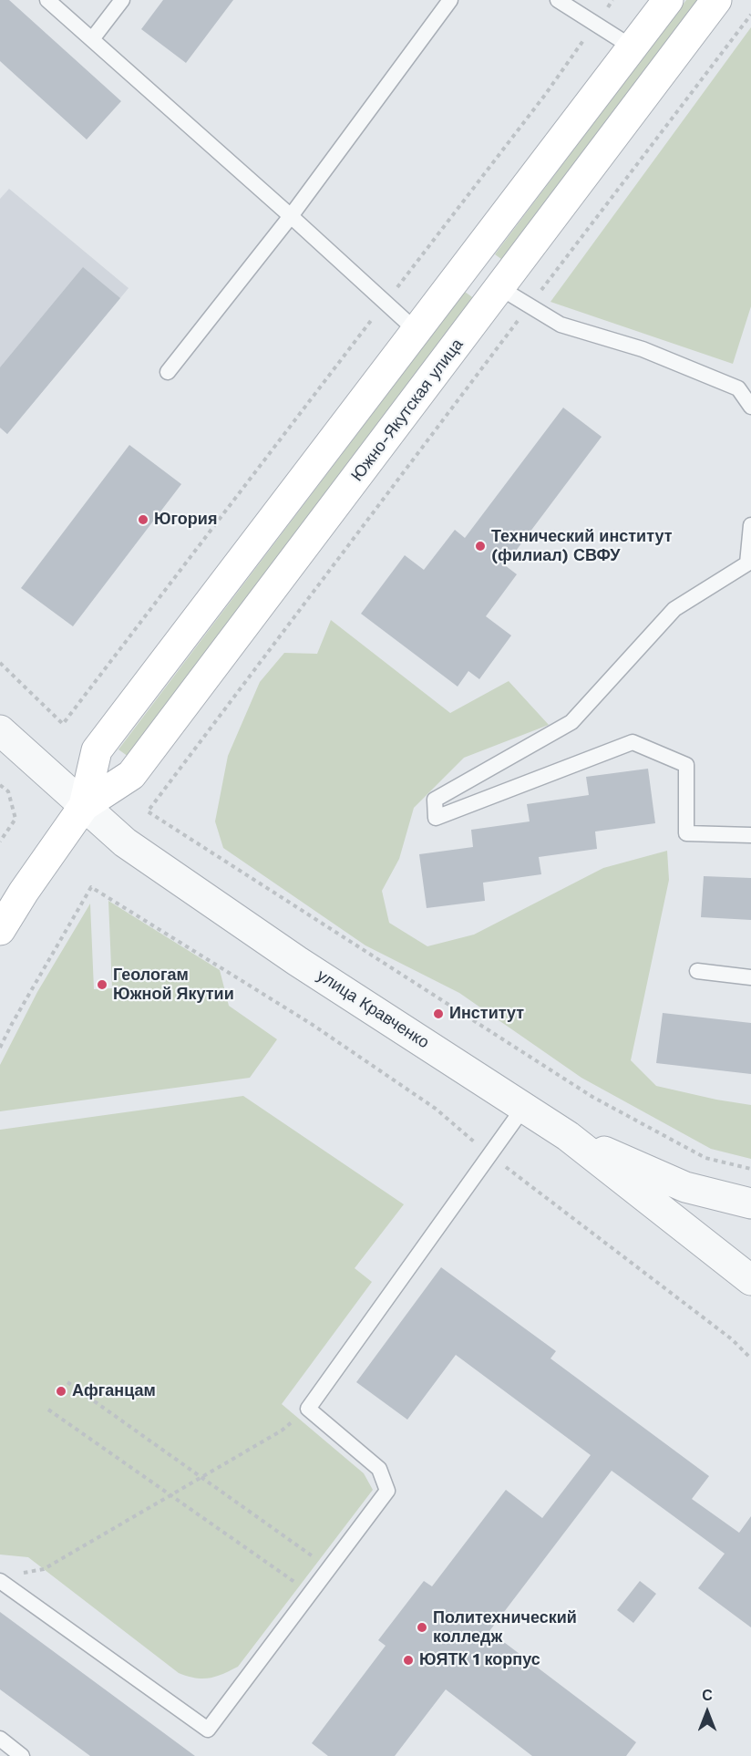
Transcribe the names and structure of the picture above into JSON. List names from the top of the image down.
{
  "streets": {
    "street": ["Южно-Якутская улица", "улица Кравченко"]
  },
  "crossings": [
    ["Южно-Якутская улица", "улица Кравченко"]
  ],
  "places": [
    "Югория",
    "Технический институт (филиал) СВФУ",
    "Геологам Южной Якутии",
    "Институт",
    "Афганцам",
    "Политехнический колледж",
    "ЮЯТК 1 корпус"
  ],
  "north": "top"
}
